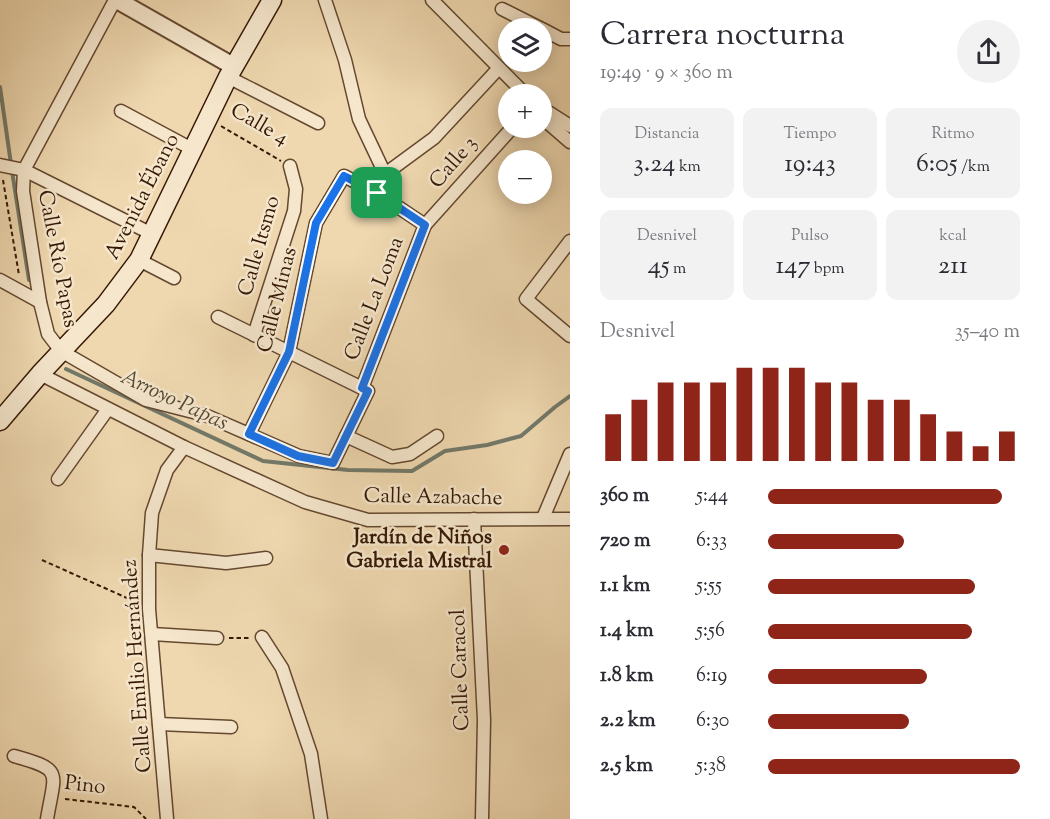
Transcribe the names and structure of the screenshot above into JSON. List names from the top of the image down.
{
  "streets": {
    "main road": ["Avenida Ébano"],
    "street": [
      "Calle 3",
      "Calle Itsmo",
      "Calle Río Papas",
      "Calle La Loma",
      "Calle Minas",
      "Calle Azabache",
      "Calle Emilio Hernández",
      "Calle Caracol"
    ],
    "path": ["Calle 4", "Pino"]
  },
  "crossings": [
    ["Calle 4", "Avenida Ébano"],
    ["Calle 4", "Calle Itsmo"],
    ["Calle 3", "Calle La Loma"],
    ["Avenida Ébano", "Calle Río Papas"],
    ["Avenida Ébano", "Calle Azabache"],
    ["Calle La Loma", "Calle Minas"],
    ["Calle Azabache", "Calle Emilio Hernández"],
    ["Calle Azabache", "Calle Caracol"]
  ],
  "water": ["Arroyo Papas"],
  "places": ["Jardín de Niños Gabriela Mistral"],
  "page": {
    "heading": ["Carrera nocturna", "19:49 · 9 × 360 m"],
    "map_buttons": ["+", "−"],
    "stats": [
      ["Distancia", "3.24 km"],
      ["Tiempo", "19:43"],
      ["Ritmo", "6:05 /km"],
      ["Desnivel", "45 m"],
      ["Pulso", "147 bpm"],
      ["kcal", "211"]
    ],
    "chart": ["Desnivel", "35–40 m"],
    "list": [
      {
        "name": "360 m",
        "note": "5:44"
      },
      {
        "name": "720 m",
        "note": "6:33"
      },
      {
        "name": "1.1 km",
        "note": "5:55"
      },
      {
        "name": "1.4 km",
        "note": "5:56"
      },
      {
        "name": "1.8 km",
        "note": "6:19"
      },
      {
        "name": "2.2 km",
        "note": "6:30"
      },
      {
        "name": "2.5 km",
        "note": "5:38"
      }
    ]
  }
}
